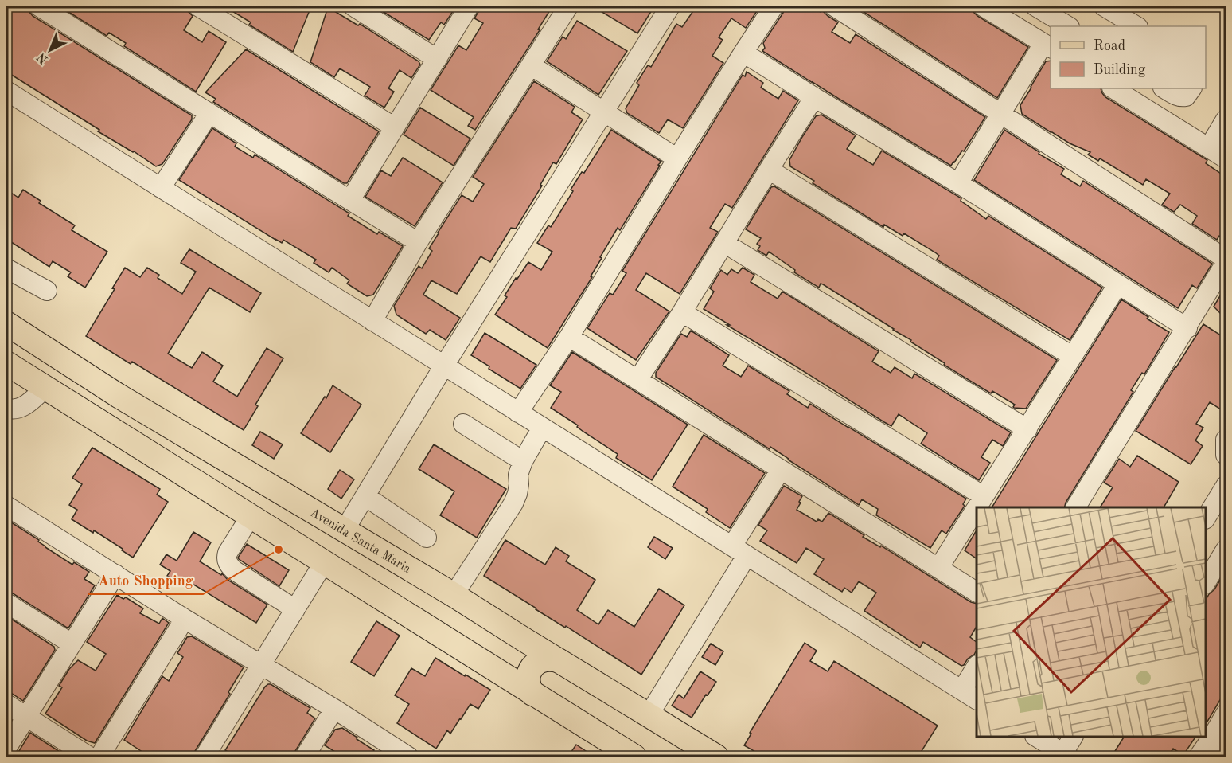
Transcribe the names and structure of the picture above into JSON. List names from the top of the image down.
{
  "streets": {
    "main road": ["Avenida Santa Maria"]
  },
  "places": ["Auto Shopping"],
  "legend": ["Road", "Building"],
  "north": "bottom left"
}
